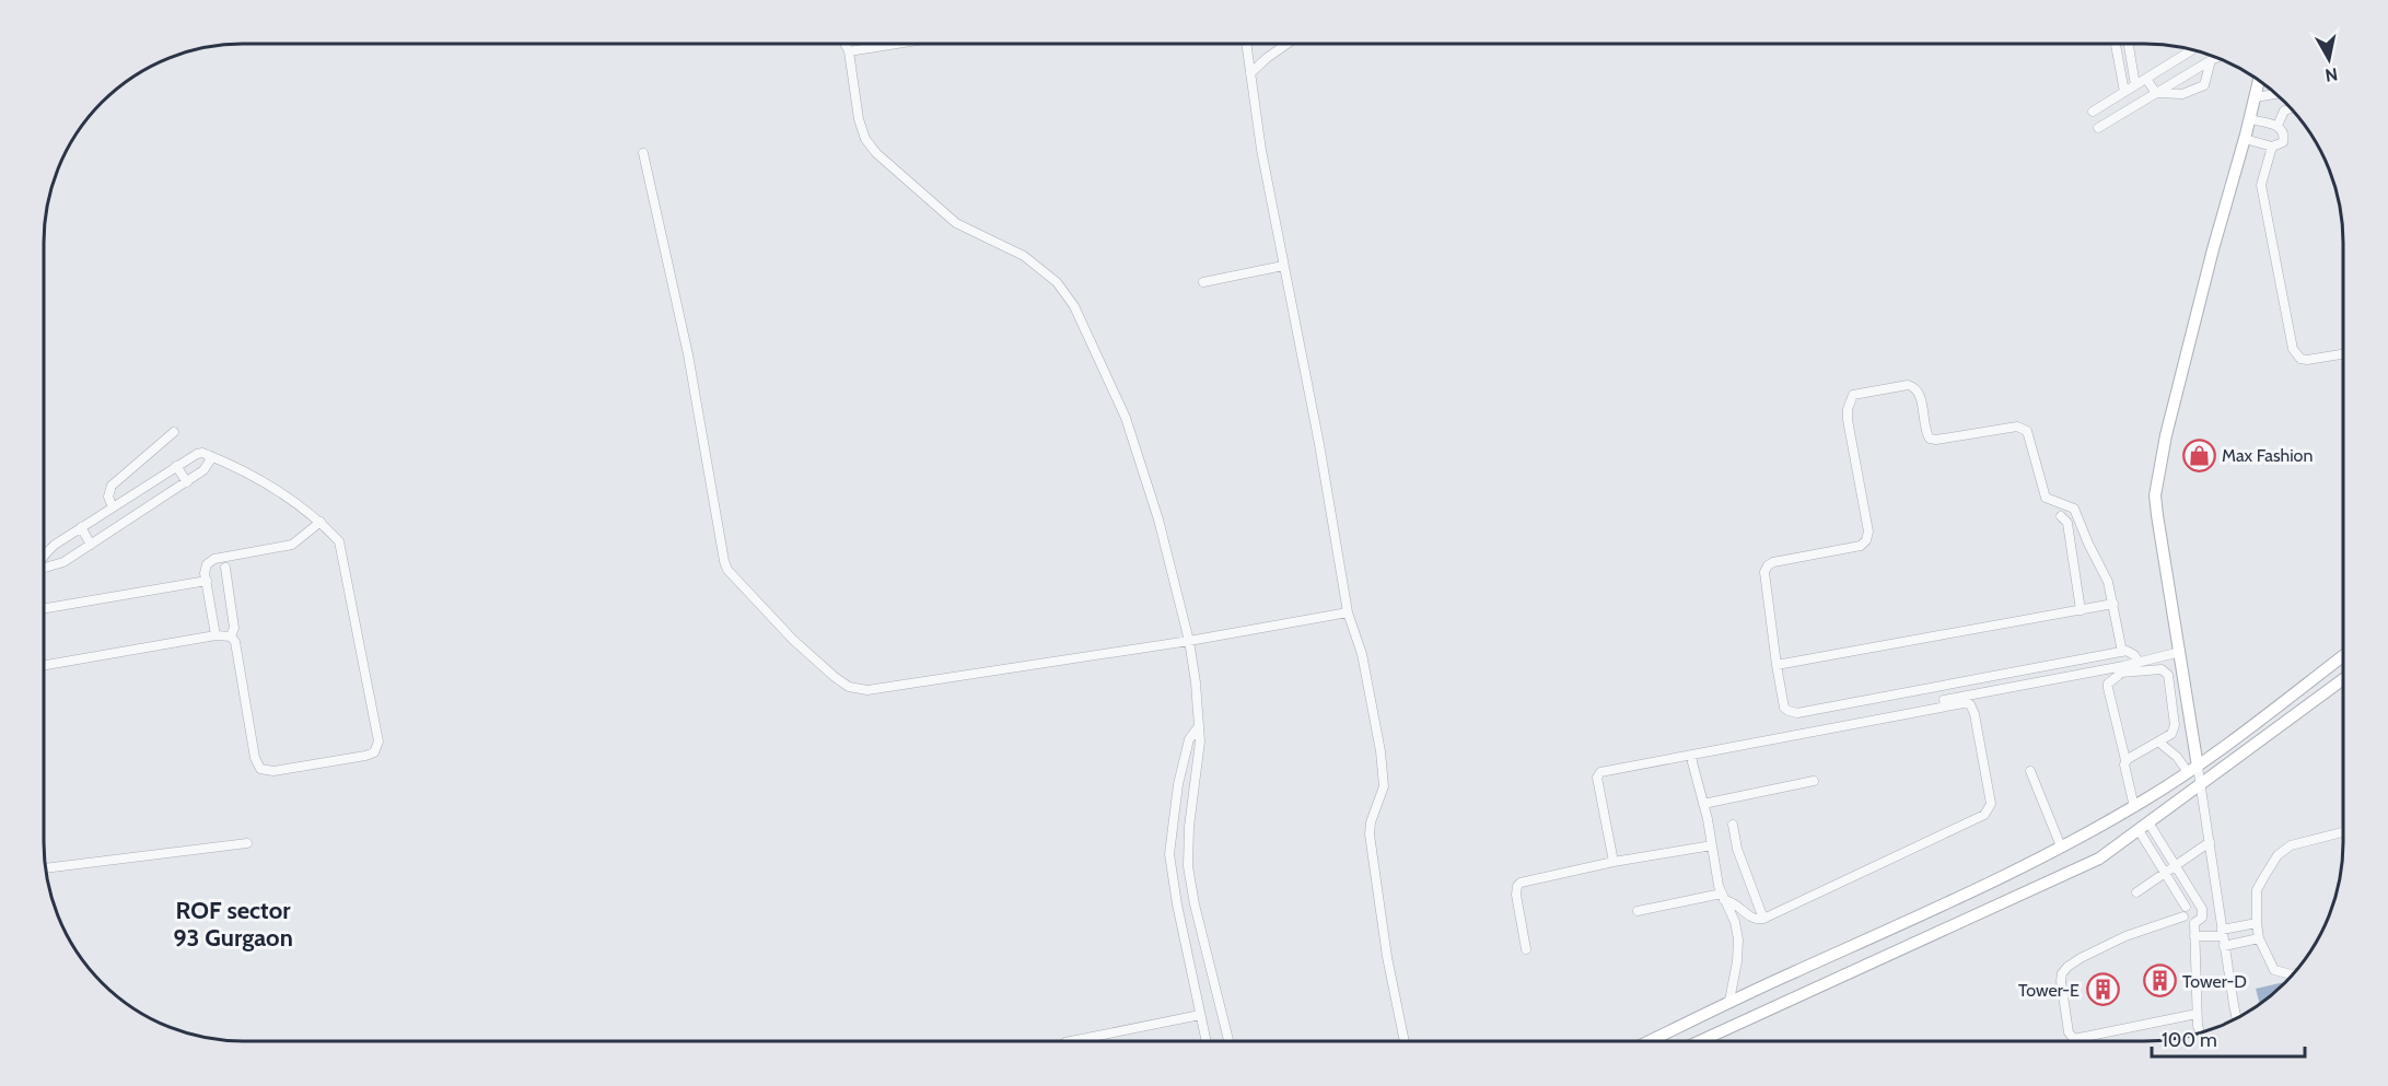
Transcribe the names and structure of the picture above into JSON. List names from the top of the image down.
{
  "districts": ["ROF sector 93 Gurgaon"],
  "places": {
    "shop": ["Max Fashion"],
    "building": ["Tower-D", "Tower-E"]
  },
  "scale_bar": "100 m",
  "north": "bottom"
}
